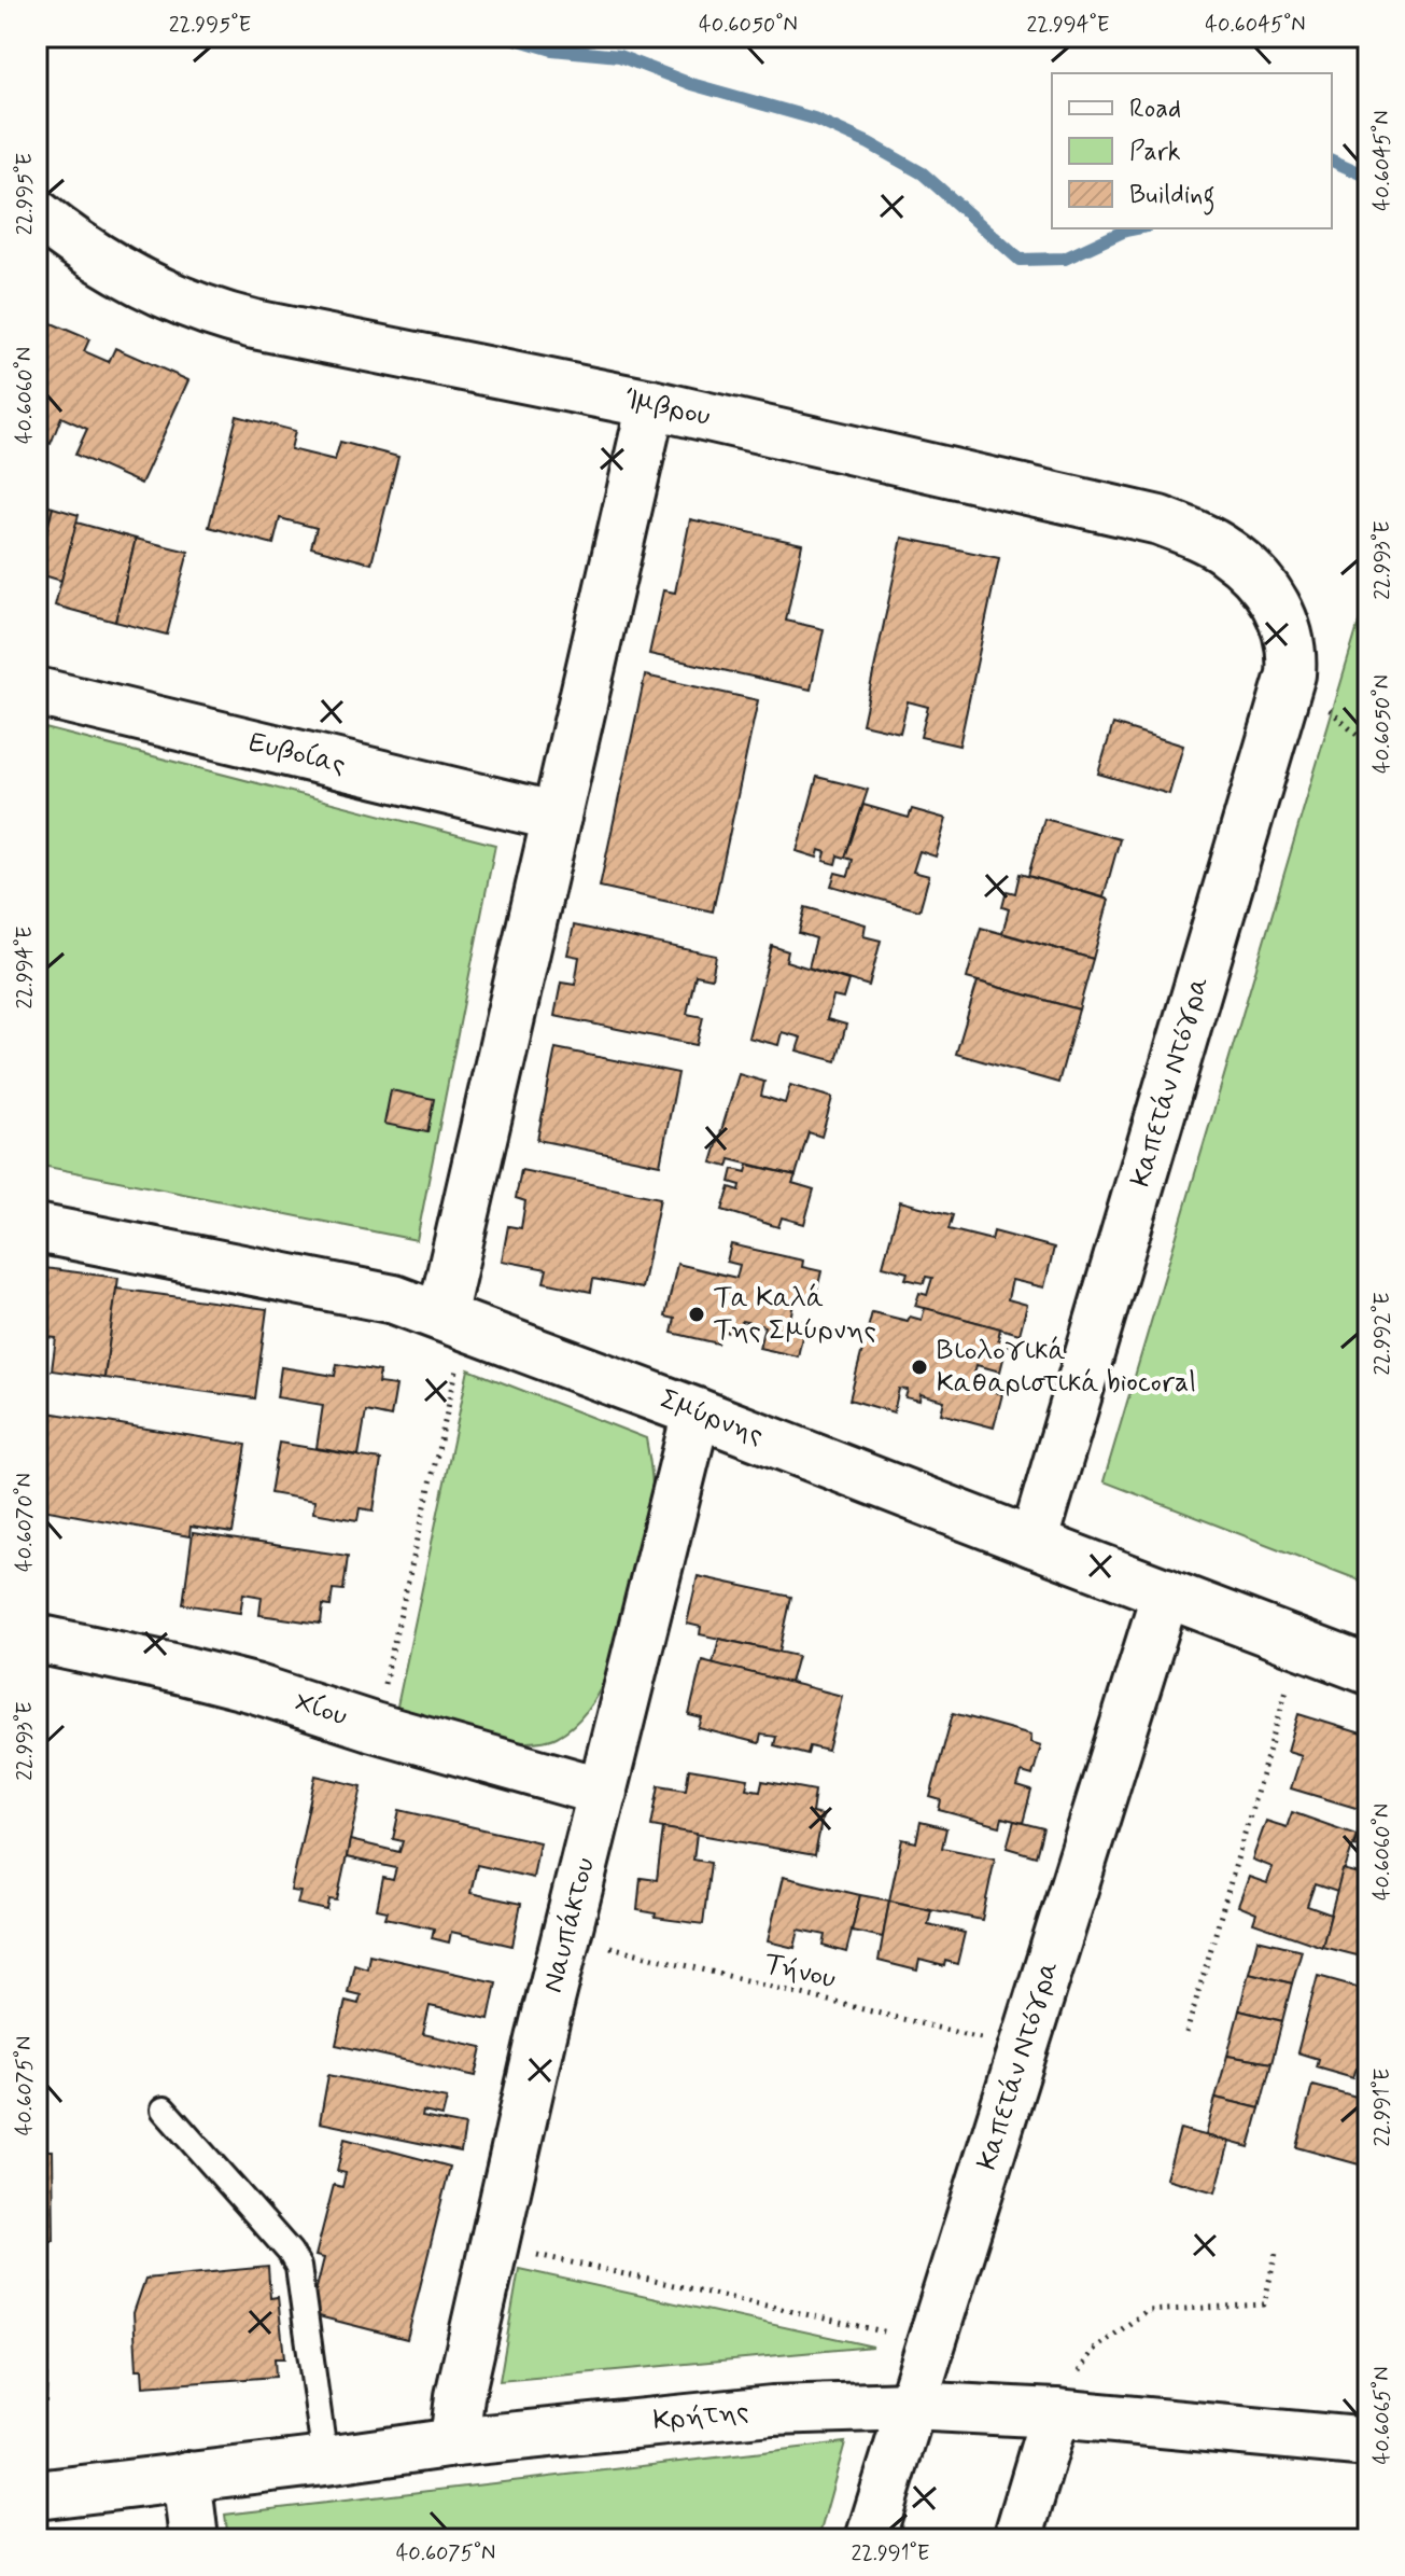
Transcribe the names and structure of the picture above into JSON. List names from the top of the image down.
{
  "streets": {
    "street": [
      "Ίμβρου",
      "Ευβοίας",
      "Καπετάν Ντόγρα",
      "Σμύρνης",
      "Χίου",
      "Ναυπάκτου",
      "Κρήτης"
    ],
    "path": ["Τήνου"]
  },
  "crossings": [
    ["Ίμβρου", "Καπετάν Ντόγρα"],
    ["Καπετάν Ντόγρα", "Σμύρνης"],
    ["Καπετάν Ντόγρα", "Τήνου"],
    ["Καπετάν Ντόγρα", "Κρήτης"],
    ["Σμύρνης", "Ναυπάκτου"],
    ["Χίου", "Ναυπάκτου"],
    ["Ναυπάκτου", "Τήνου"],
    ["Ναυπάκτου", "Κρήτης"]
  ],
  "places": ["Τα Καλά Της Σμύρνης", "Βιολογικά Καθαριστικά biocoral"],
  "legend": ["Road", "Park", "Building"],
  "coordinates": [
    "22.995°E",
    "40.6050°N",
    "22.994°E",
    "40.6045°N",
    "40.6060°N",
    "22.993°E",
    "22.992°E",
    "40.6070°N",
    "40.6075°N",
    "22.991°E",
    "40.6065°N"
  ]
}
